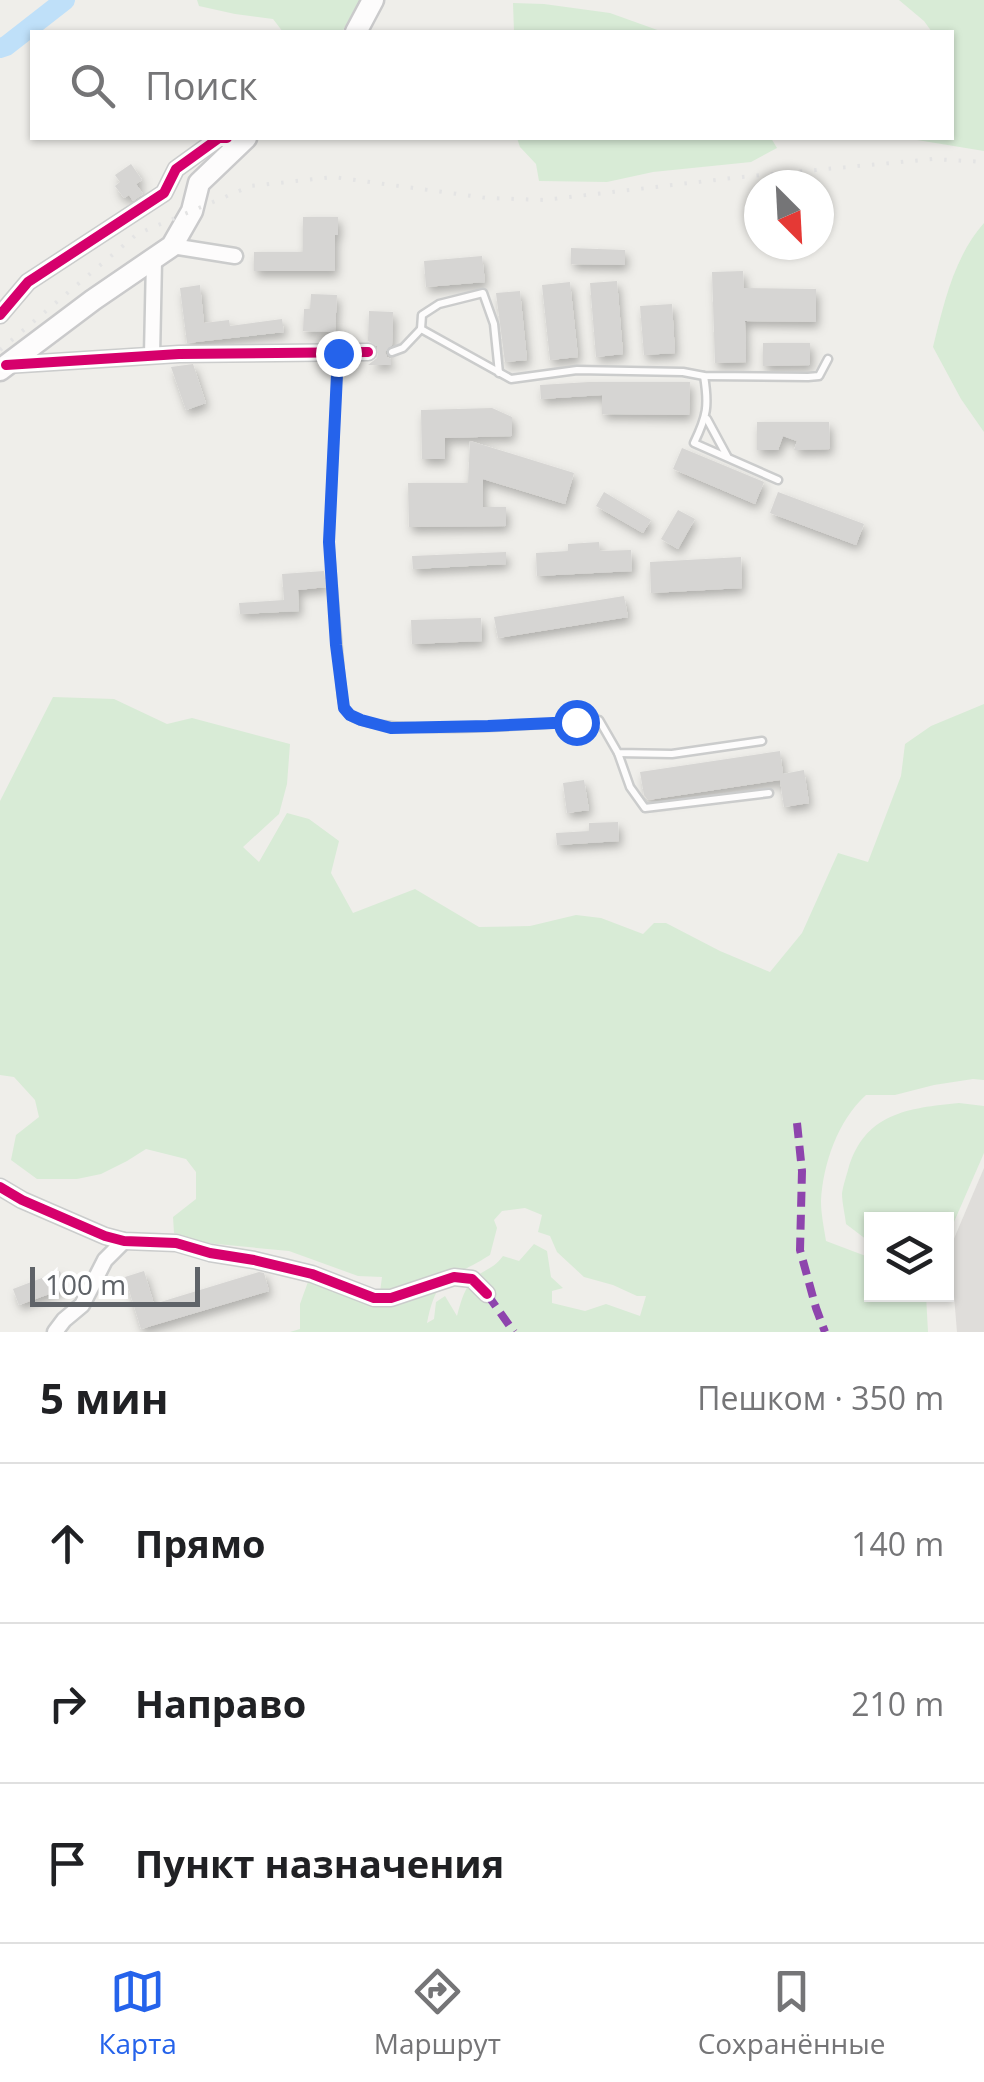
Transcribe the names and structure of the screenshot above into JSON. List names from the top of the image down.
{
  "scale_bar": "100 m",
  "north": "bottom right",
  "page": {
    "search": "Поиск",
    "scale": "100 m",
    "heading": ["5 мин", "Пешком · 350 m"],
    "list": [
      ["Прямо", "140 m"],
      ["Направо", "210 m"],
      "Пункт назначения"
    ],
    "nav": ["Карта", "Маршрут", "Сохранённые"]
  }
}
